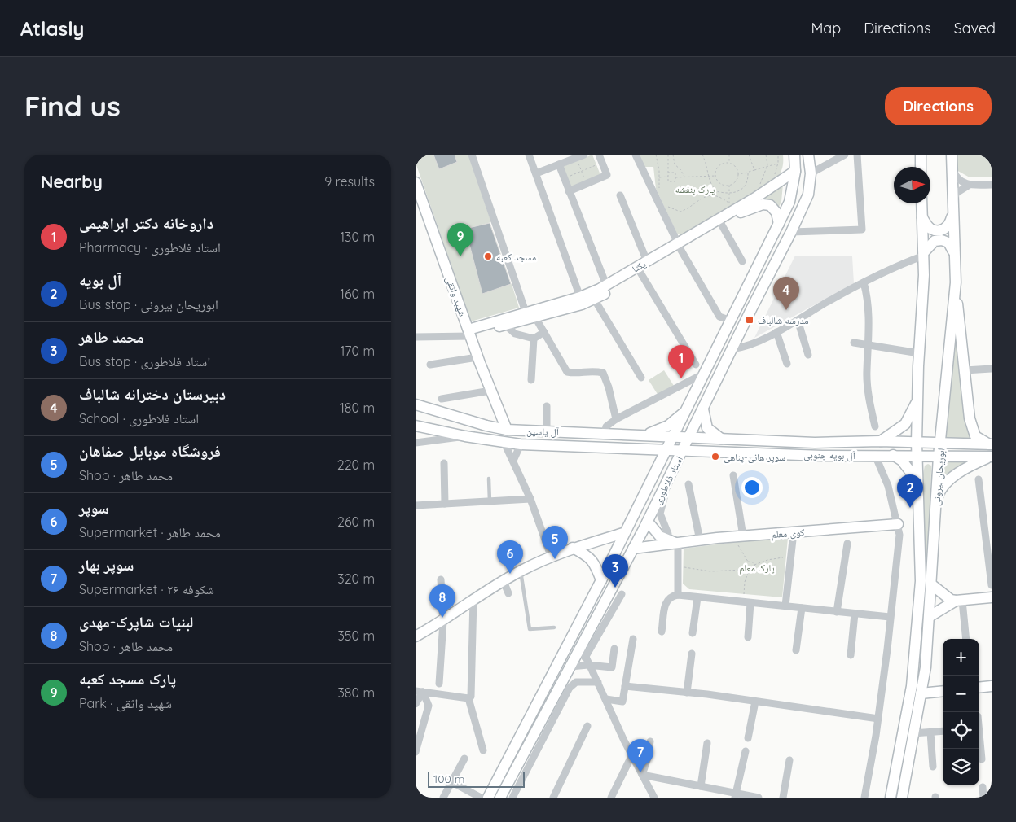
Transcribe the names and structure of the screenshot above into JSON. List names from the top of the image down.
{
  "streets": {
    "main road": [
      "یکتا",
      "شهید واثقی",
      "آل یاسین",
      "آل بویه جنوبی",
      "ابوریحان بیرونی",
      "استاد فلاطوری",
      "کوی معلم"
    ]
  },
  "crossings": [
    ["یکتا", "شهید واثقی"],
    ["یکتا", "استاد فلاطوری"],
    ["شهید واثقی", "آل یاسین"],
    ["آل یاسین", "آل بویه جنوبی"],
    ["آل یاسین", "استاد فلاطوری"],
    ["آل بویه جنوبی", "ابوریحان بیرونی"],
    ["آل بویه جنوبی", "استاد فلاطوری"],
    ["استاد فلاطوری", "کوی معلم"]
  ],
  "parks": ["پارک بنفشه", "پارک معلم"],
  "places": {
    "other": ["مسجد کعبه", "سوپر هانی-پناهی"],
    "transit": ["مدرسه شالباف"]
  },
  "scale_bar": "100 m",
  "north": "right",
  "page": {
    "header": "Atlasly",
    "nav": ["Map", "Directions", "Saved"],
    "buttons": "Directions",
    "title": "Find us",
    "heading": ["Nearby", "9 results"],
    "list": [
      {
        "mark": "1",
        "name": "داروخانه دکتر ابراهیمی",
        "note": "Pharmacy · استاد فلاطوری",
        "value": "130 m"
      },
      {
        "mark": "2",
        "name": "آل بویه",
        "note": "Bus stop · ابوریحان بیرونی",
        "value": "160 m"
      },
      {
        "mark": "3",
        "name": "محمد طاهر",
        "note": "Bus stop · استاد فلاطوری",
        "value": "170 m"
      },
      {
        "mark": "4",
        "name": "دبیرستان دخترانه شالباف",
        "note": "School · استاد فلاطوری",
        "value": "180 m"
      },
      {
        "mark": "5",
        "name": "فروشگاه موبایل صفاهان",
        "note": "Shop · محمد طاهر",
        "value": "220 m"
      },
      {
        "mark": "6",
        "name": "سوپر",
        "note": "Supermarket · محمد طاهر",
        "value": "260 m"
      },
      {
        "mark": "7",
        "name": "سوپر بهار",
        "note": "Supermarket · شکوفه ۲۶",
        "value": "320 m"
      },
      {
        "mark": "8",
        "name": "لبنیات شاپرک-مهدی",
        "note": "Shop · محمد طاهر",
        "value": "350 m"
      },
      {
        "mark": "9",
        "name": "پارک مسجد کعبه",
        "note": "Park · شهید واثقی",
        "value": "380 m"
      }
    ],
    "pins": [
      "9",
      "4",
      "1",
      "2",
      "5",
      "6",
      "3",
      "8",
      "7"
    ],
    "map_buttons": ["+", "−"],
    "scale": "100 m"
  }
}
